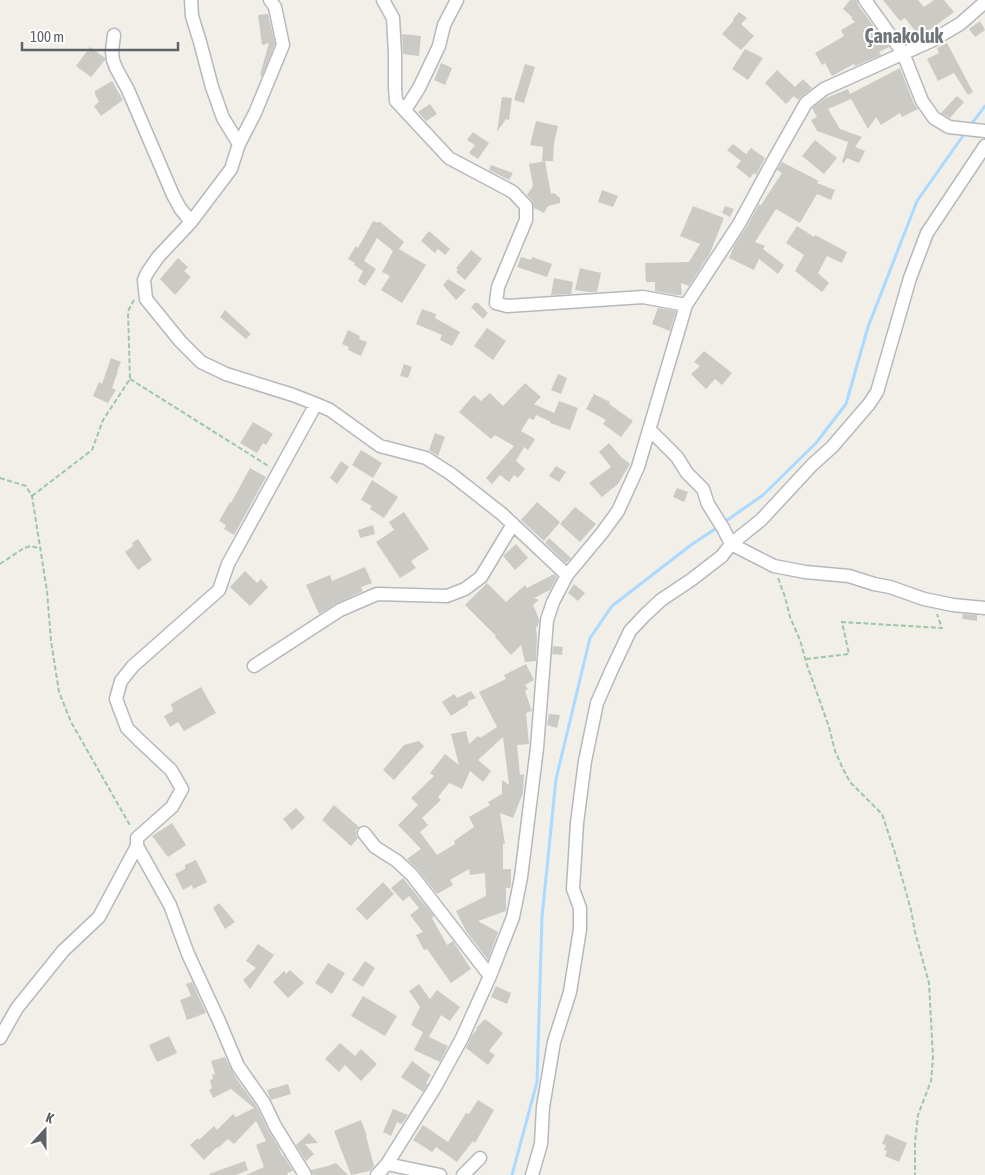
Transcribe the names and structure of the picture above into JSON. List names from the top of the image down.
{
  "districts": ["Çanakoluk"],
  "scale_bar": "100 m",
  "north": "top"
}
